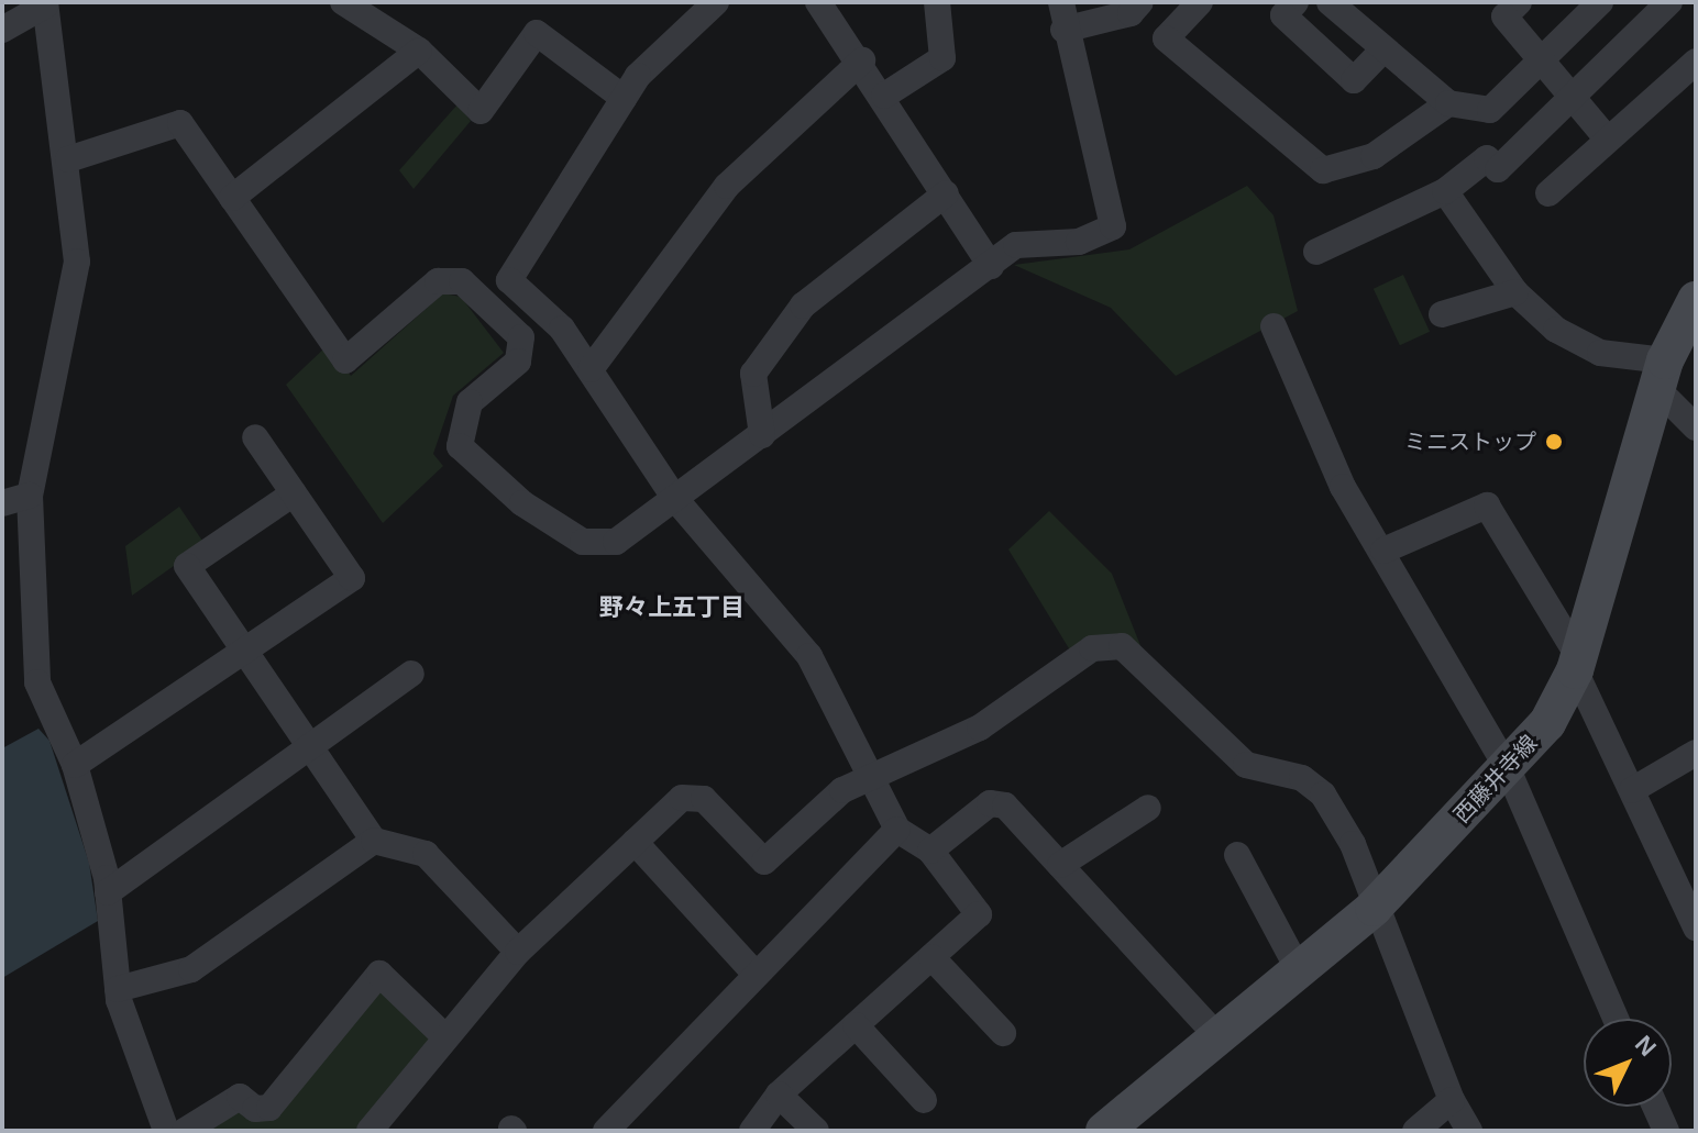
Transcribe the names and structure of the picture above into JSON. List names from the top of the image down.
{
  "streets": {
    "main road": ["西藤井寺線"]
  },
  "districts": ["野々上五丁目"],
  "places": ["ミニストップ"],
  "north": "top right"
}
